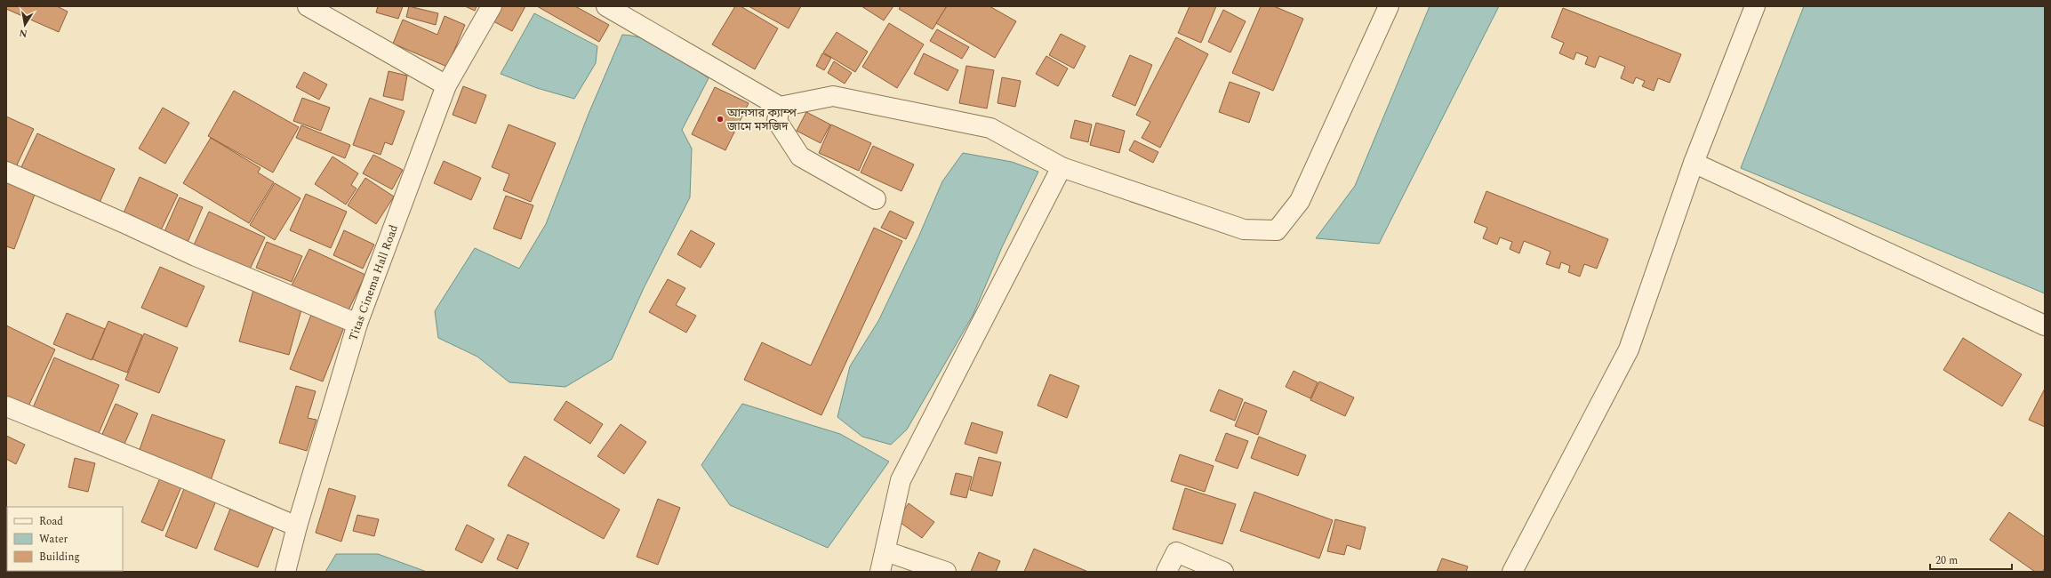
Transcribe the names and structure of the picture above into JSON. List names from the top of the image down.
{
  "streets": {
    "street": ["Titas Cinema Hall Road"]
  },
  "places": ["আনসার ক্যাম্প জামে মসজিদ"],
  "legend": ["Road", "Water", "Building"],
  "scale_bar": "20 m",
  "north": "bottom"
}
